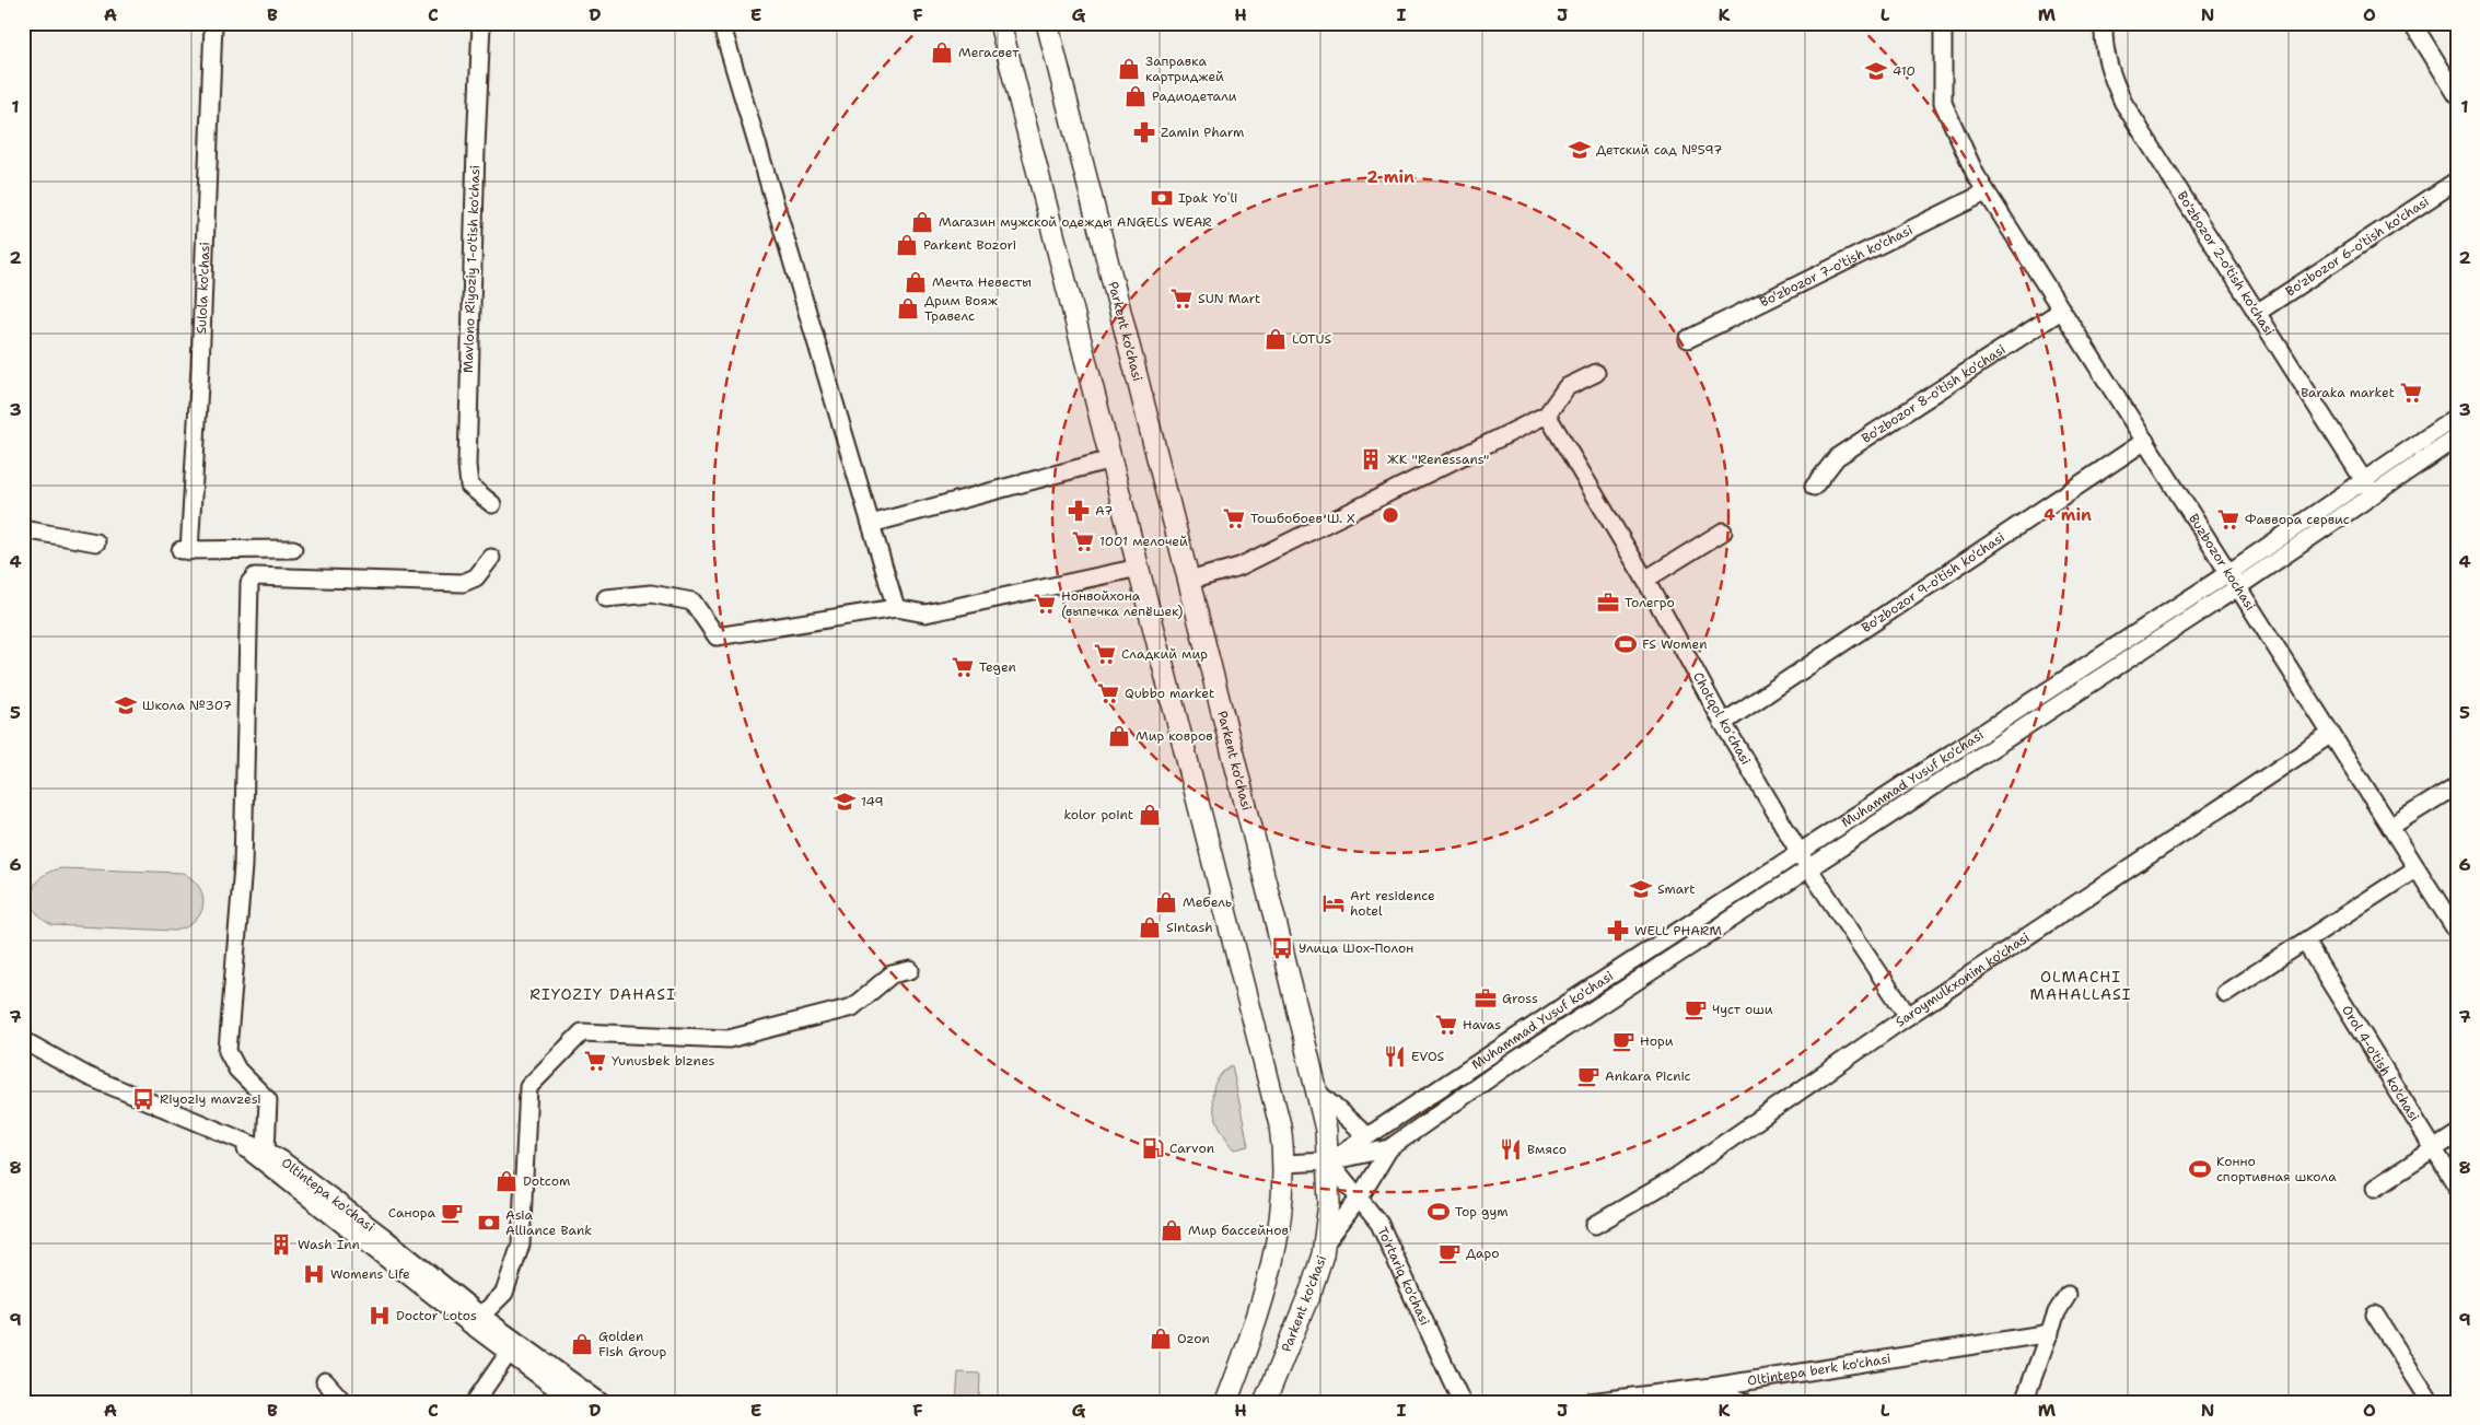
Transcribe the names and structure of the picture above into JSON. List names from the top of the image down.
{
  "streets": {
    "main road": ["Parkent ko'chasi"],
    "street": [
      "Bo'zbozor 6-o'tish ko'chasi",
      "Bo'zbozor 2-o'tish ko'chasi",
      "Bo'zbozor 7-o'tish ko'chasi",
      "Mavlono Riyoziy 1-o'tish ko'chasi",
      "Sulola ko'chasi",
      "Bo'zbozor 8-o'tish ko'chasi",
      "Buzbozor kochasi",
      "Bo'zbozor 9-o'tish ko'chasi",
      "Chotqol koʻchasi",
      "Muhammad Yusuf ko'chasi",
      "Saroymulkxonim ko'chasi",
      "Orol 4-o'tish ko'chasi",
      "Oltintepa ko'chasi",
      "To'rtariq ko'chasi",
      "Oltintepa berk ko'chasi"
    ]
  },
  "crossings": [
    ["Bo'zbozor 6-o'tish ko'chasi", "Bo'zbozor 2-o'tish ko'chasi"],
    ["Bo'zbozor 2-o'tish ko'chasi", "Muhammad Yusuf ko'chasi"],
    ["Bo'zbozor 7-o'tish ko'chasi", "Buzbozor kochasi"],
    ["Parkent ko'chasi", "Muhammad Yusuf ko'chasi"],
    ["Parkent ko'chasi", "To'rtariq ko'chasi"],
    ["Bo'zbozor 8-o'tish ko'chasi", "Buzbozor kochasi"],
    ["Buzbozor kochasi", "Bo'zbozor 9-o'tish ko'chasi"],
    ["Buzbozor kochasi", "Muhammad Yusuf ko'chasi"],
    ["Buzbozor kochasi", "Saroymulkxonim ko'chasi"],
    ["Bo'zbozor 9-o'tish ko'chasi", "Chotqol koʻchasi"],
    ["Chotqol koʻchasi", "Muhammad Yusuf ko'chasi"],
    ["Chotqol koʻchasi", "Saroymulkxonim ko'chasi"],
    ["Muhammad Yusuf ko'chasi", "To'rtariq ko'chasi"]
  ],
  "districts": ["OLMACHI MAHALLASI", "RIYOZIY DAHASI"],
  "places": {
    "shop": [
      "Мегасвет",
      "Заправка картриджей",
      "Радиодетали",
      "Магазин мужской одежды ANGELS WEAR",
      "Parkent Bozori",
      "Мечта Невесты",
      "Дрим Вояж Травелс",
      "LOTUS",
      "Мир ковров",
      "kolor point",
      "Мебель",
      "Sintash",
      "Dotcom",
      "Мир бассейнов",
      "Ozon",
      "Golden Fish Group"
    ],
    "school or university": [
      "410",
      "Детский сад №597",
      "Школа №307",
      "149",
      "Smart"
    ],
    "pharmacy": ["Zamin Pharm", "А7", "WELL PHARM"],
    "bank": ["Ipak Yoʻli", "Asia Alliance Bank"],
    "supermarket": [
      "SUN Mart",
      "Baraka market",
      "Тошбобоев Ш. Х",
      "Фаввора сервис",
      "1001 мелочей",
      "Нонвойхона (выпечка лепёшек)",
      "Сладкий мир",
      "Tegen",
      "Qubbo market",
      "Havas",
      "Yunusbek biznes"
    ],
    "building": ["ЖК \"Renessans\"", "Wash Inn"],
    "office": ["Толегро", "Gross"],
    "sports": ["FS Women", "Конно спортивная школа", "Top gym"],
    "hotel": ["Art residence hotel"],
    "bus stop": ["Улица Шох-Полон", "Riyoziy mavzesi"],
    "cafe": [
      "Чуст оши",
      "Нори",
      "Ankara Picnic",
      "Санора",
      "Даро"
    ],
    "restaurant": ["EVOS", "Вмясо"],
    "fuel station": ["Carvon"],
    "hospital": ["Womens Life", "Doctor Lotos"]
  },
  "grid": {
    "columns": [
      "A",
      "B",
      "C",
      "D",
      "E",
      "F",
      "G",
      "H",
      "I",
      "J",
      "K",
      "L",
      "M",
      "N",
      "O"
    ],
    "rows": [
      "1",
      "2",
      "3",
      "4",
      "5",
      "6",
      "7",
      "8",
      "9"
    ]
  },
  "rings": ["2 min", "4 min"]
}
